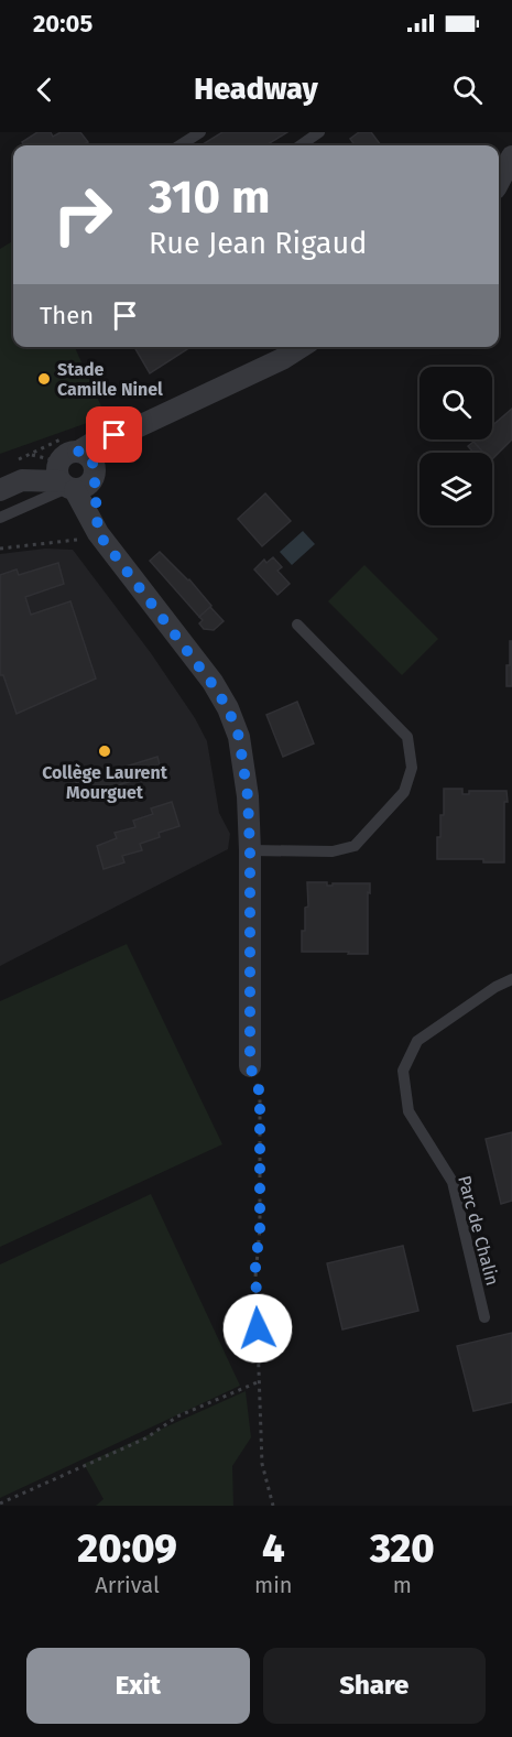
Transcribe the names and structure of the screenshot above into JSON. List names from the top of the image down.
{
  "streets": {
    "lane": ["Parc de Chalin"]
  },
  "places": ["Stade Camille Ninel", "Collège Laurent Mourguet"],
  "page": {
    "status": "20:05",
    "header": "Headway",
    "turn": ["310 m", "Rue Jean Rigaud"],
    "then": "Then",
    "eta": [
      "20:09",
      "Arrival",
      "4",
      "min",
      "320",
      "m"
    ],
    "buttons": ["Exit", "Share"]
  }
}
